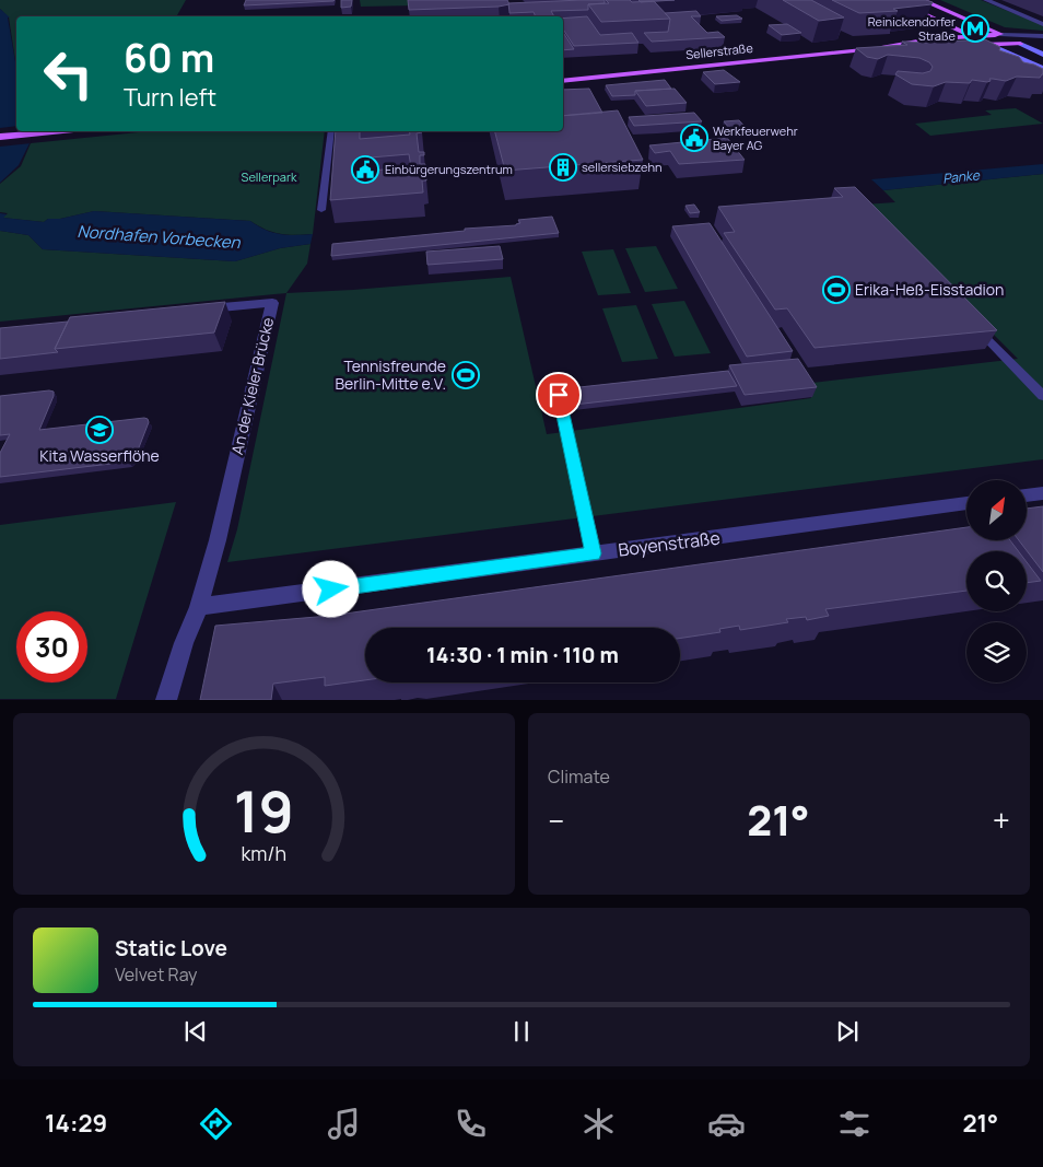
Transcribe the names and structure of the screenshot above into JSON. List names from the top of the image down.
{
  "streets": {
    "main road": ["Sellerstraße"],
    "street": ["An der Kieler Brücke", "Boyenstraße"]
  },
  "crossings": [
    ["An der Kieler Brücke", "Boyenstraße"]
  ],
  "water": ["Panke", "Nordhafen Vorbecken"],
  "parks": ["Sellerpark"],
  "places": {
    "metro station": ["Reinickendorfer Straße"],
    "public building": ["Werkfeuerwehr Bayer AG", "Einbürgerungszentrum"],
    "building": ["sellersiebzehn"],
    "sports": ["Erika-Heß-Eisstadion", "Tennisfreunde Berlin-Mitte e.V."],
    "school or university": ["Kita Wasserflöhe"]
  },
  "north": "top right",
  "page": {
    "turn": ["60 m", "Turn left"],
    "limit": "30",
    "trip": "14:30 · 1 min · 110 m",
    "tile": "Climate",
    "heat": ["−", "21°", "+"],
    "song": ["Static Love", "Velvet Ray"],
    "tabs": ["14:29", "21°"],
    "gauge": ["19", "km/h"]
  }
}
